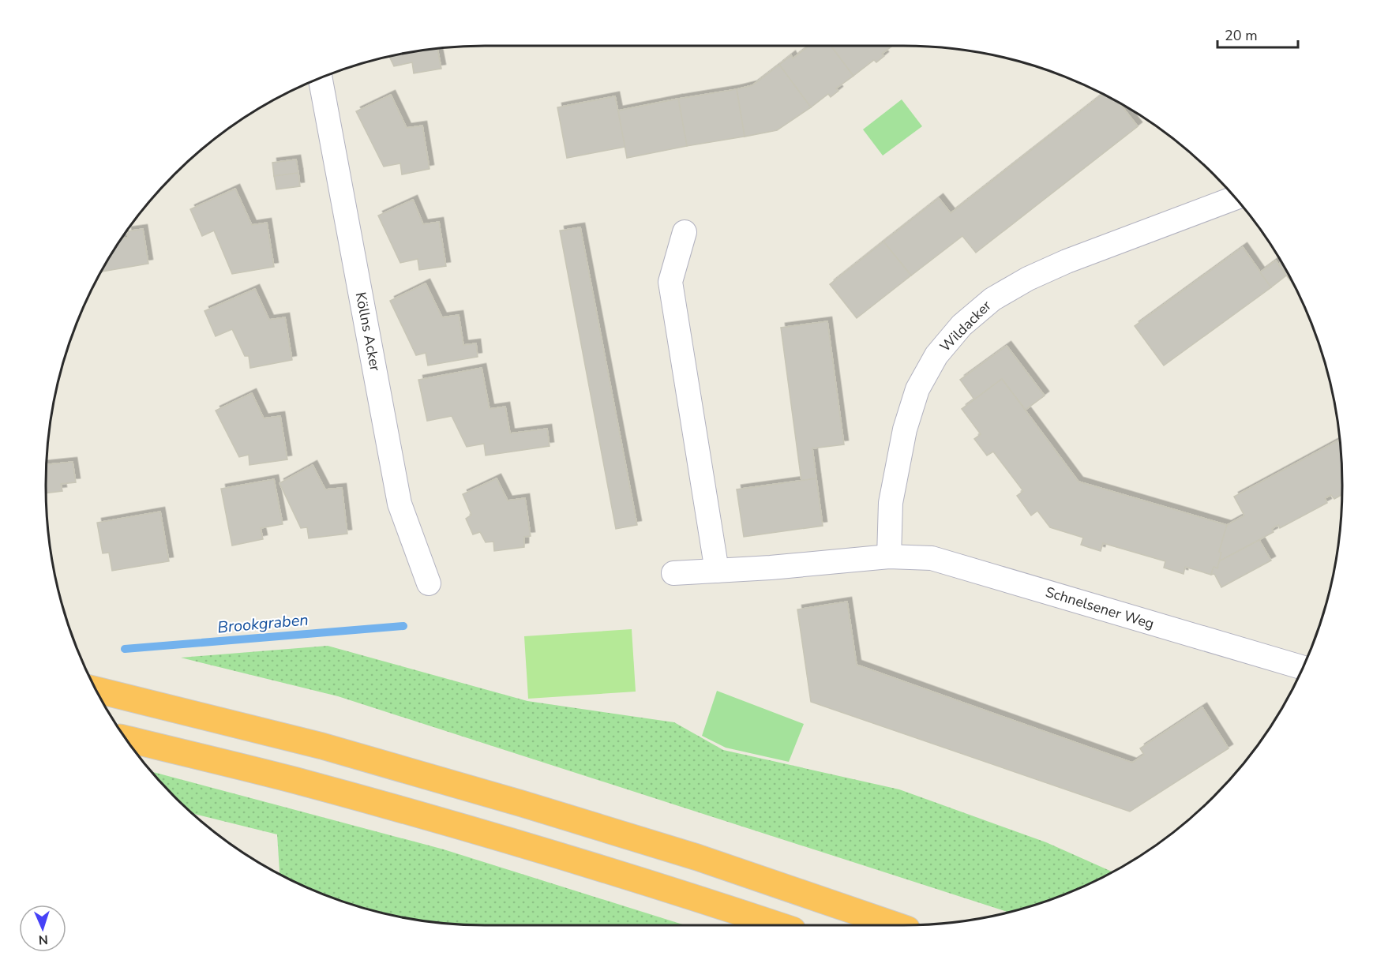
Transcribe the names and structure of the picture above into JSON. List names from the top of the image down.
{
  "streets": {
    "street": ["Wildacker", "Köllns Acker", "Schnelsener Weg"]
  },
  "crossings": [
    ["Wildacker", "Schnelsener Weg"]
  ],
  "water": ["Brookgraben"],
  "scale_bar": "20 m",
  "north": "bottom"
}
